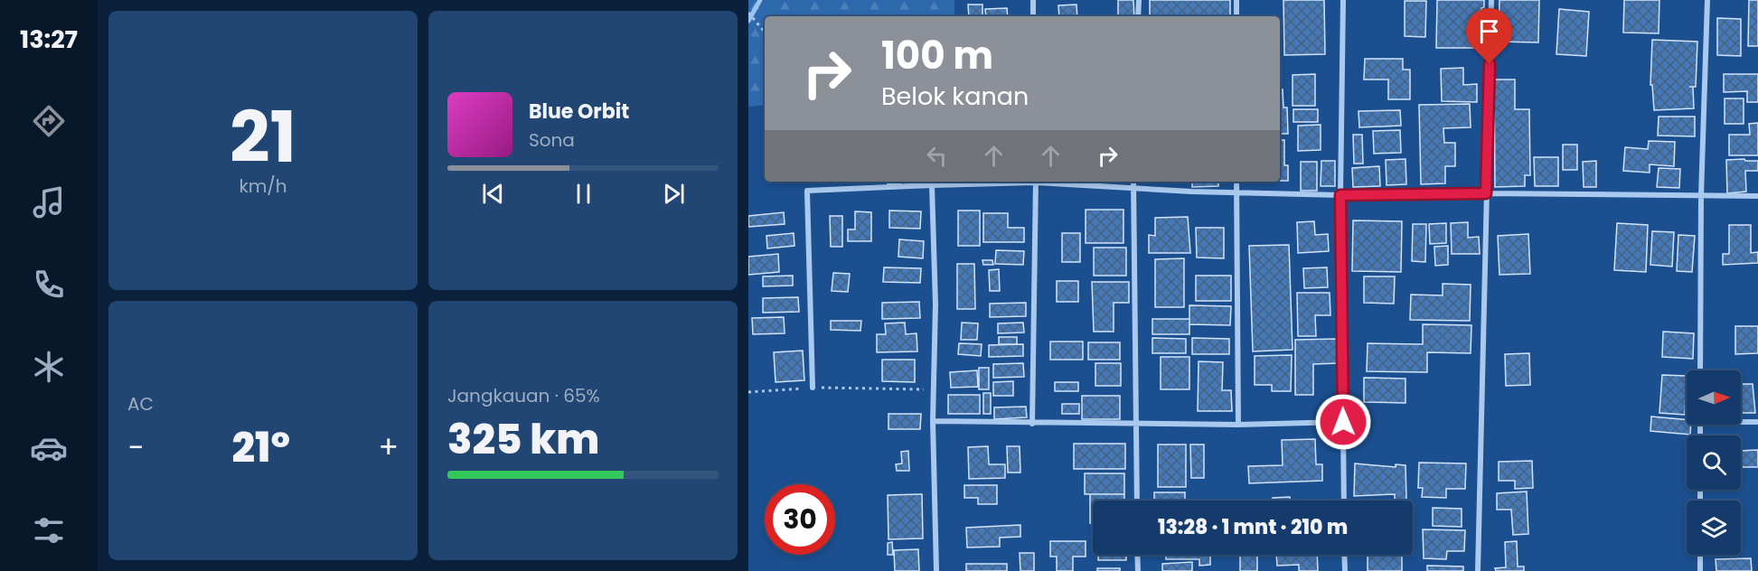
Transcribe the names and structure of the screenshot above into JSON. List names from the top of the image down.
{
  "north": "right",
  "page": {
    "tabs": "13:27",
    "tile": [
      ["21", "km/h"],
      "AC",
      ["Jangkauan · 65%", "325 km"]
    ],
    "turn": ["100 m", "Belok kanan"],
    "song": ["Blue Orbit", "Sona"],
    "heat": ["−", "21°", "+"],
    "limit": "30",
    "trip": "13:28 · 1 mnt · 210 m"
  }
}
